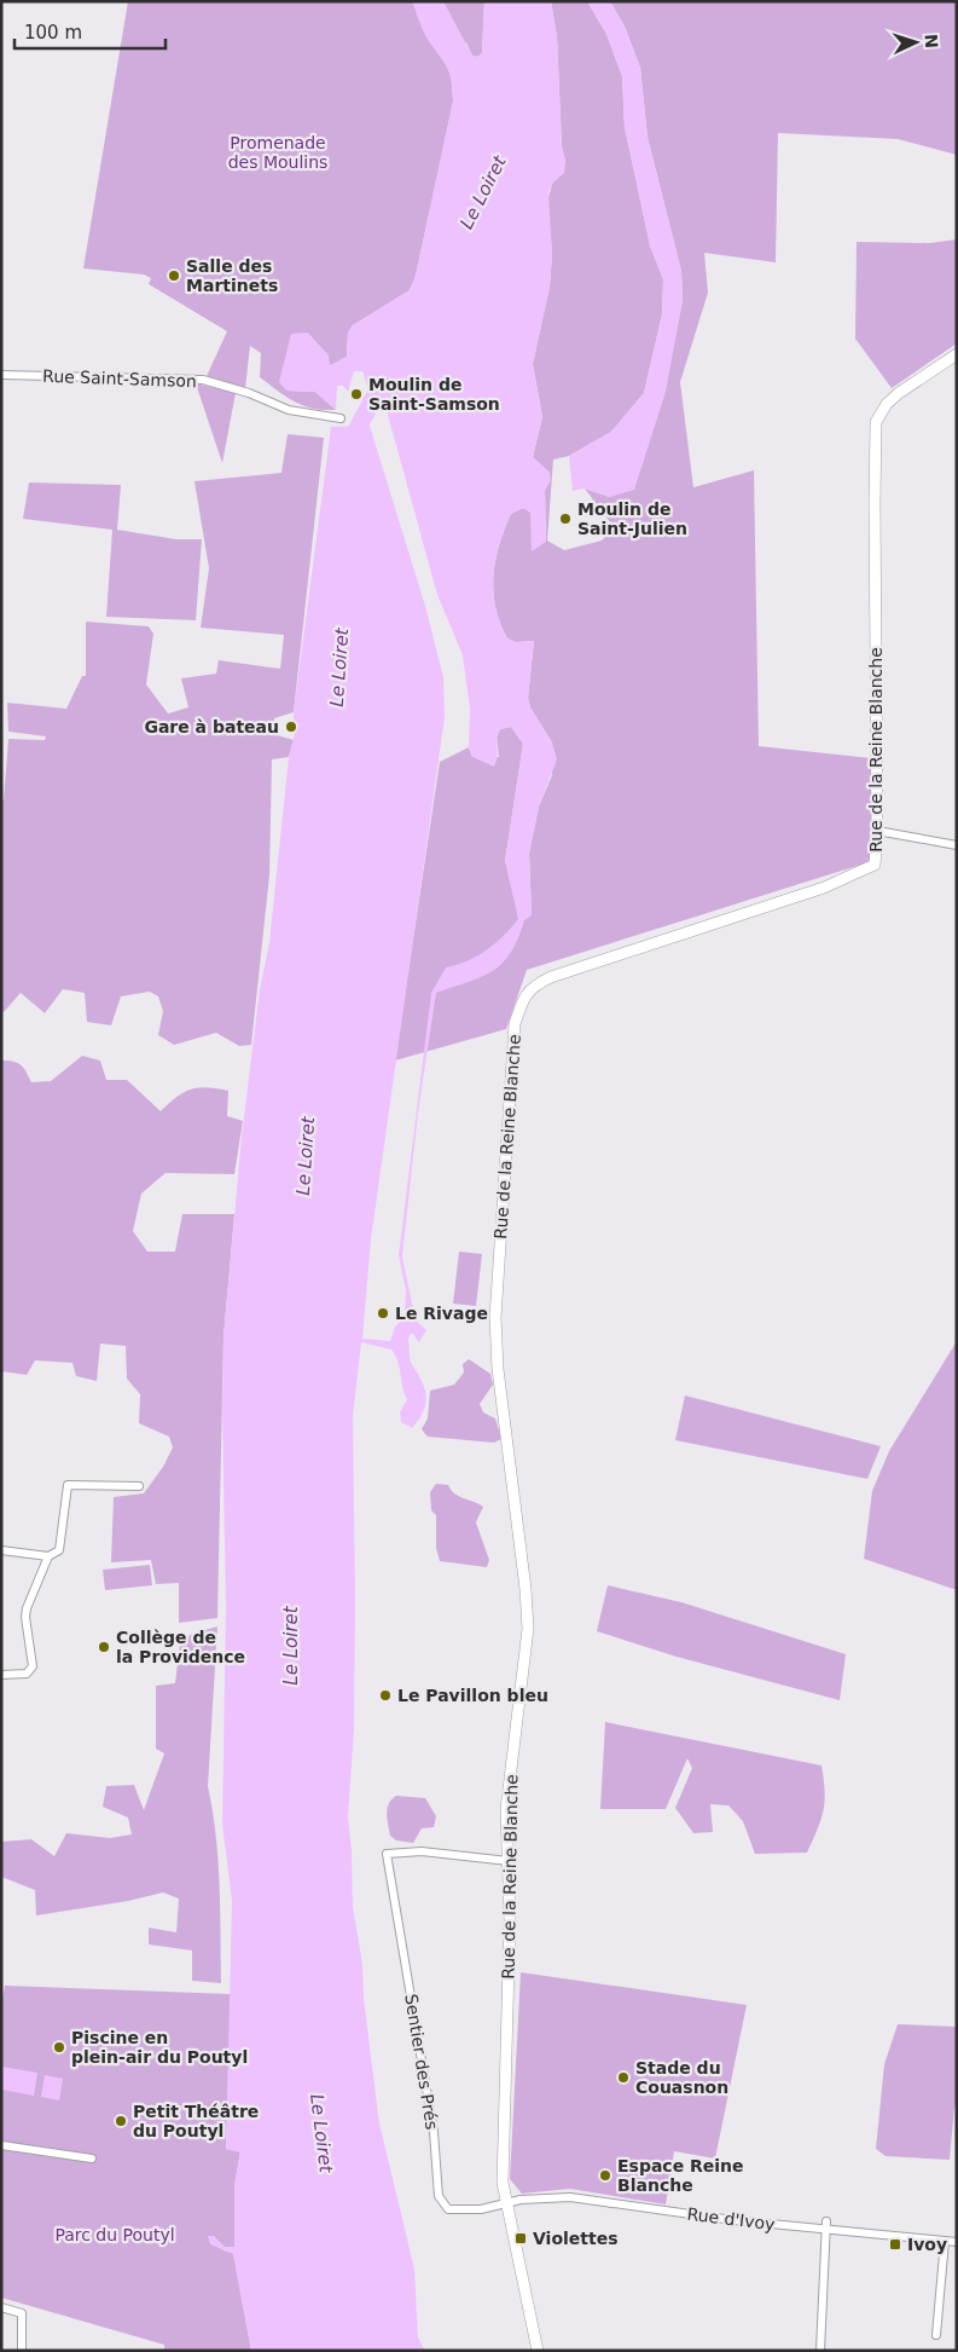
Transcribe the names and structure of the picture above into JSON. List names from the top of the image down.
{
  "streets": {
    "street": [
      "Rue Saint-Samson",
      "Rue de la Reine Blanche",
      "Sentier des Prés",
      "Rue d'Ivoy"
    ]
  },
  "crossings": [
    ["Rue de la Reine Blanche", "Sentier des Prés"],
    ["Rue de la Reine Blanche", "Rue d'Ivoy"],
    ["Sentier des Prés", "Rue d'Ivoy"]
  ],
  "water": ["Le Loiret"],
  "parks": ["Promenade des Moulins", "Parc du Poutyl"],
  "places": {
    "other": [
      "Salle des Martinets",
      "Moulin de Saint-Samson",
      "Moulin de Saint-Julien",
      "Gare à bateau",
      "Le Rivage",
      "Collège de la Providence",
      "Le Pavillon bleu",
      "Piscine en plein-air du Poutyl",
      "Stade du Couasnon",
      "Petit Théâtre du Poutyl",
      "Espace Reine Blanche"
    ],
    "transit": ["Violettes", "Ivoy"]
  },
  "scale_bar": "100 m",
  "north": "right"
}
